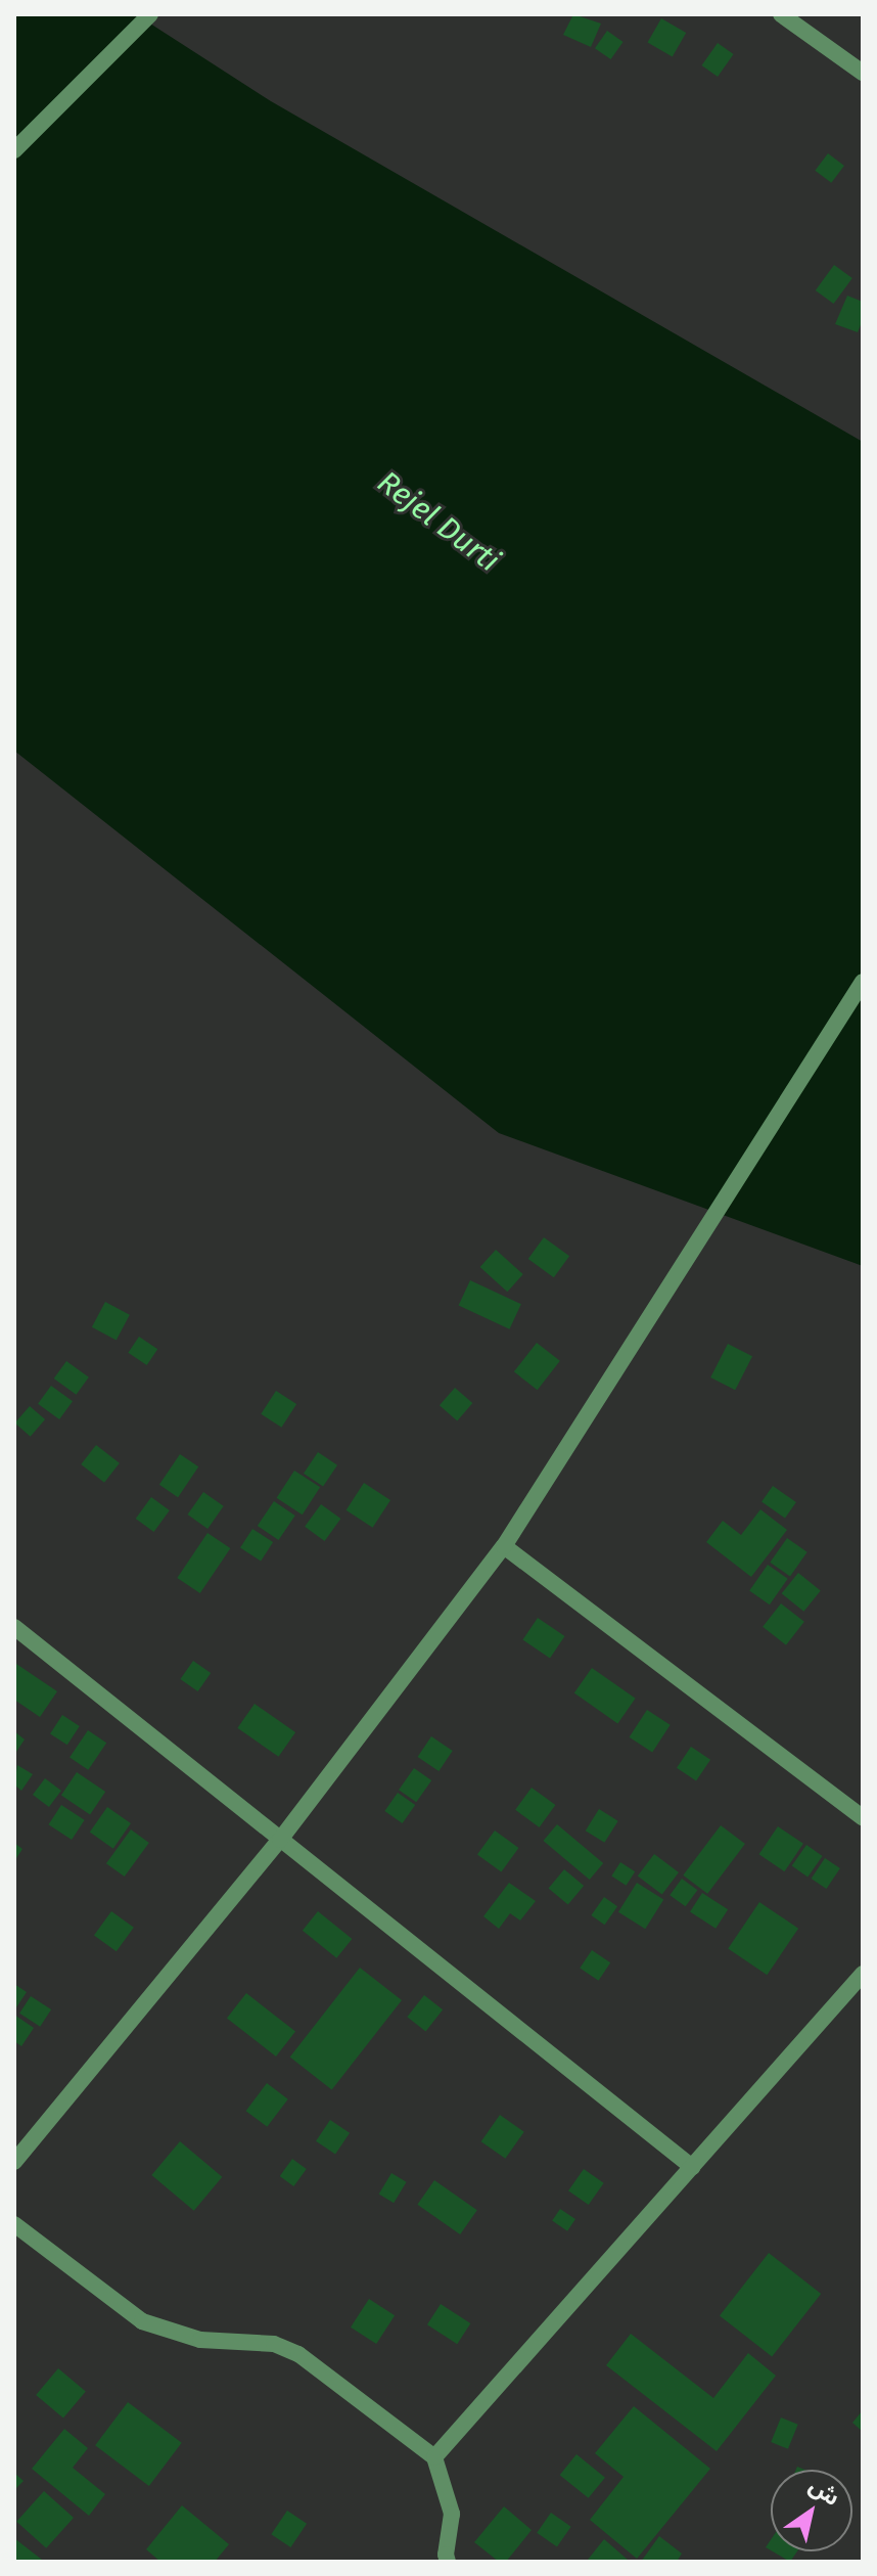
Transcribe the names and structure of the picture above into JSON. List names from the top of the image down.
{
  "water": ["Rejel Durti"],
  "north": "top right"
}
